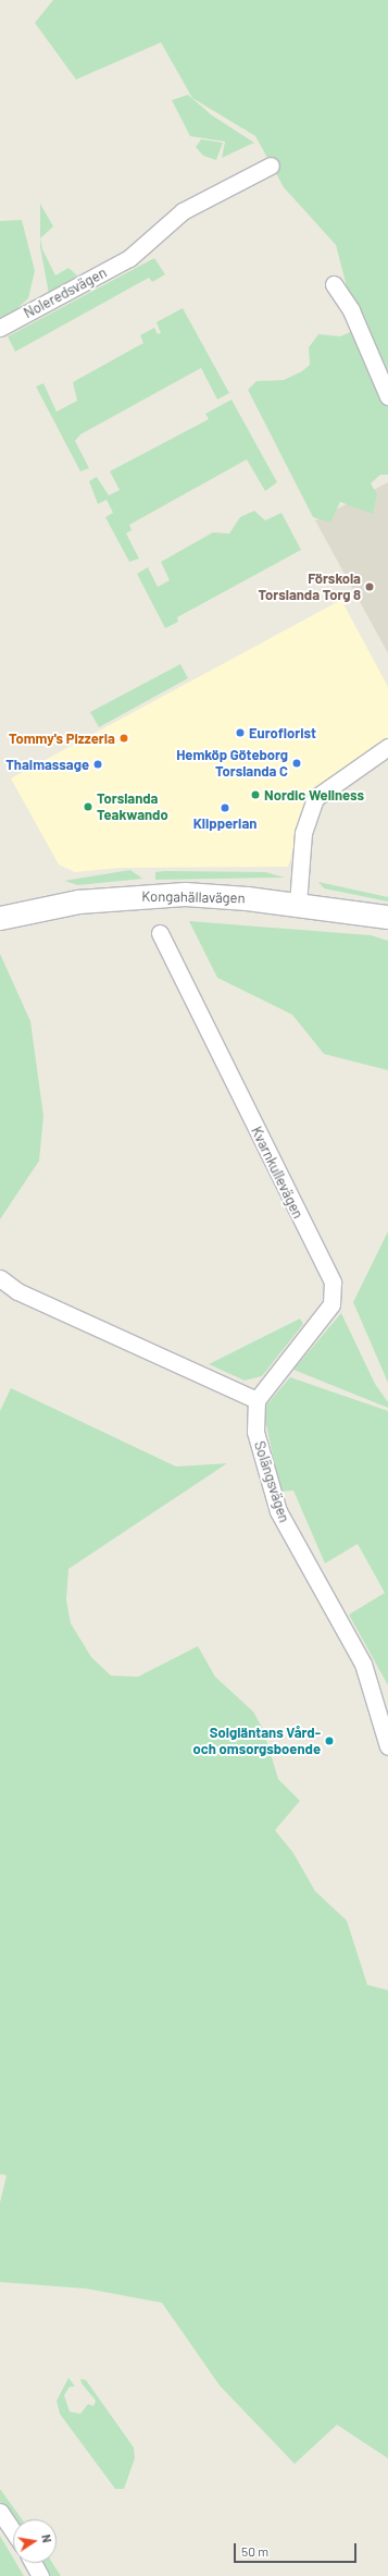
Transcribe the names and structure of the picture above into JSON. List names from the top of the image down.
{
  "streets": {
    "street": [
      "Noleredsvägen",
      "Kongahällavägen",
      "Kvarnkullevägen",
      "Solängsvägen"
    ]
  },
  "crossings": [
    ["Kvarnkullevägen", "Solängsvägen"]
  ],
  "places": [
    "Förskola Torslanda Torg 8",
    "Euroflorist",
    "Tommy's Pizzeria",
    "Hemköp Göteborg Torslanda C",
    "Thaimassage",
    "Nordic Wellness",
    "Torslanda Teakwando",
    "Klipperian",
    "Solgläntans Vård- och omsorgsboende"
  ],
  "scale_bar": "50 m",
  "north": "right"
}
